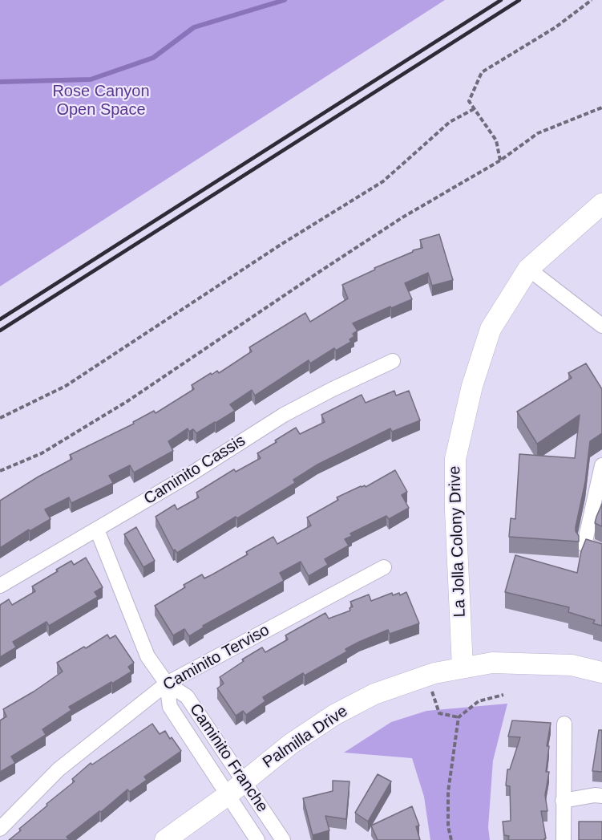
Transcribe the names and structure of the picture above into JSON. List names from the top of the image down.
{
  "streets": {
    "street": [
      "Caminito Cassis",
      "La Jolla Colony Drive",
      "Caminito Terviso",
      "Palmilla Drive",
      "Caminito Franche"
    ]
  },
  "crossings": [
    ["Caminito Cassis", "Caminito Franche"],
    ["La Jolla Colony Drive", "Palmilla Drive"],
    ["Caminito Terviso", "Caminito Franche"],
    ["Palmilla Drive", "Caminito Franche"]
  ],
  "parks": ["Rose Canyon Open Space"]
}
